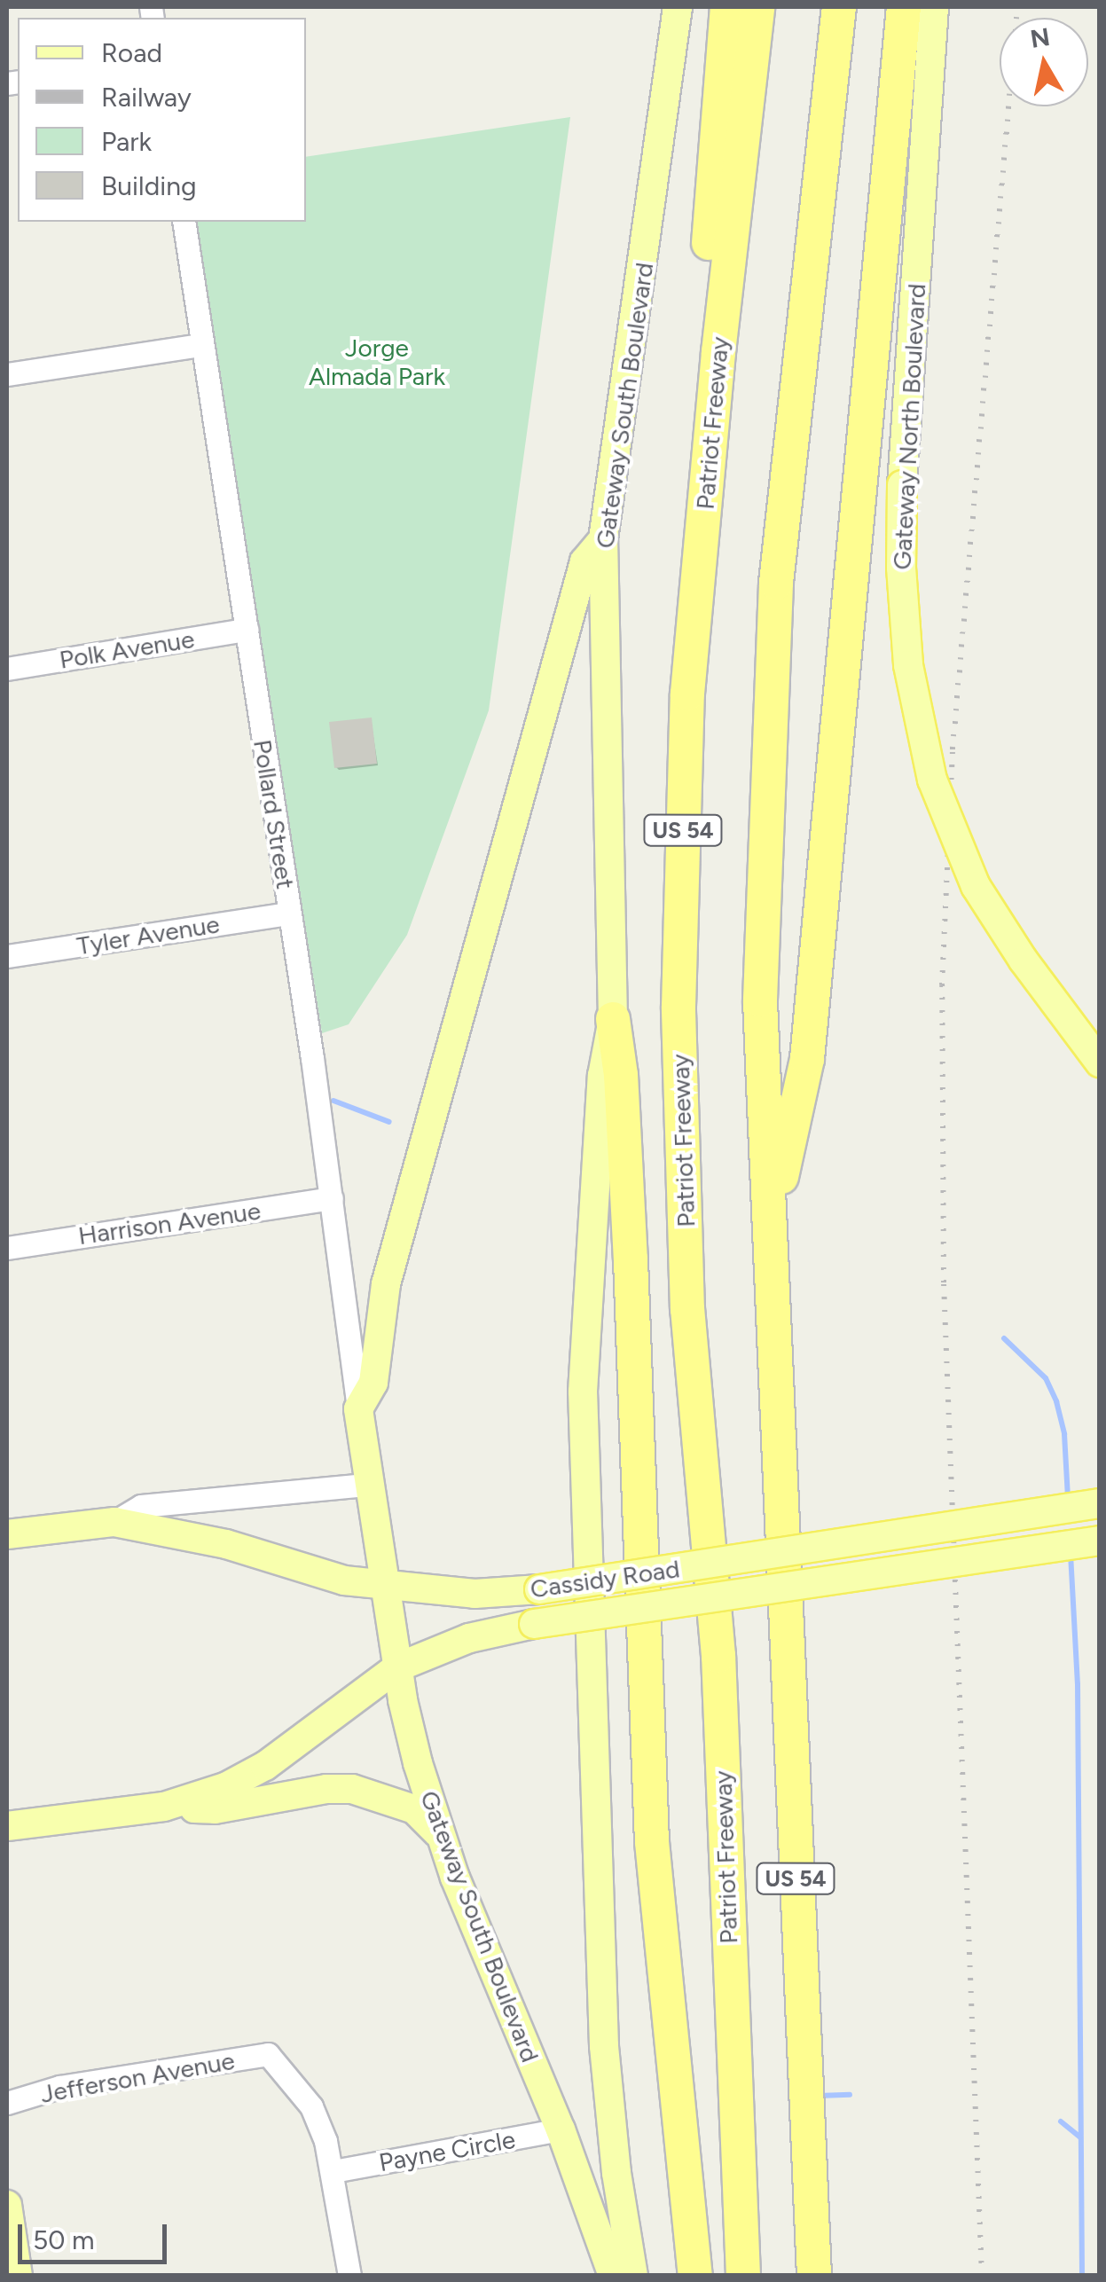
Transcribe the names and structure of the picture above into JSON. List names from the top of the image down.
{
  "streets": {
    "highway": ["Patriot Freeway", "US 54"],
    "main road": ["Gateway South Boulevard", "Gateway North Boulevard", "Cassidy Road"],
    "street": [
      "Polk Avenue",
      "Pollard Street",
      "Tyler Avenue",
      "Harrison Avenue",
      "Jefferson Avenue",
      "Payne Circle"
    ]
  },
  "crossings": [
    ["Gateway South Boulevard", "Pollard Street"],
    ["Gateway South Boulevard", "Cassidy Road"],
    ["Gateway South Boulevard", "Payne Circle"],
    ["Polk Avenue", "Pollard Street"],
    ["Pollard Street", "Tyler Avenue"],
    ["Pollard Street", "Harrison Avenue"],
    ["Jefferson Avenue", "Payne Circle"]
  ],
  "parks": ["Jorge Almada Park"],
  "legend": [
    "Road",
    "Railway",
    "Park",
    "Building"
  ],
  "scale_bar": "50 m",
  "north": "top"
}
